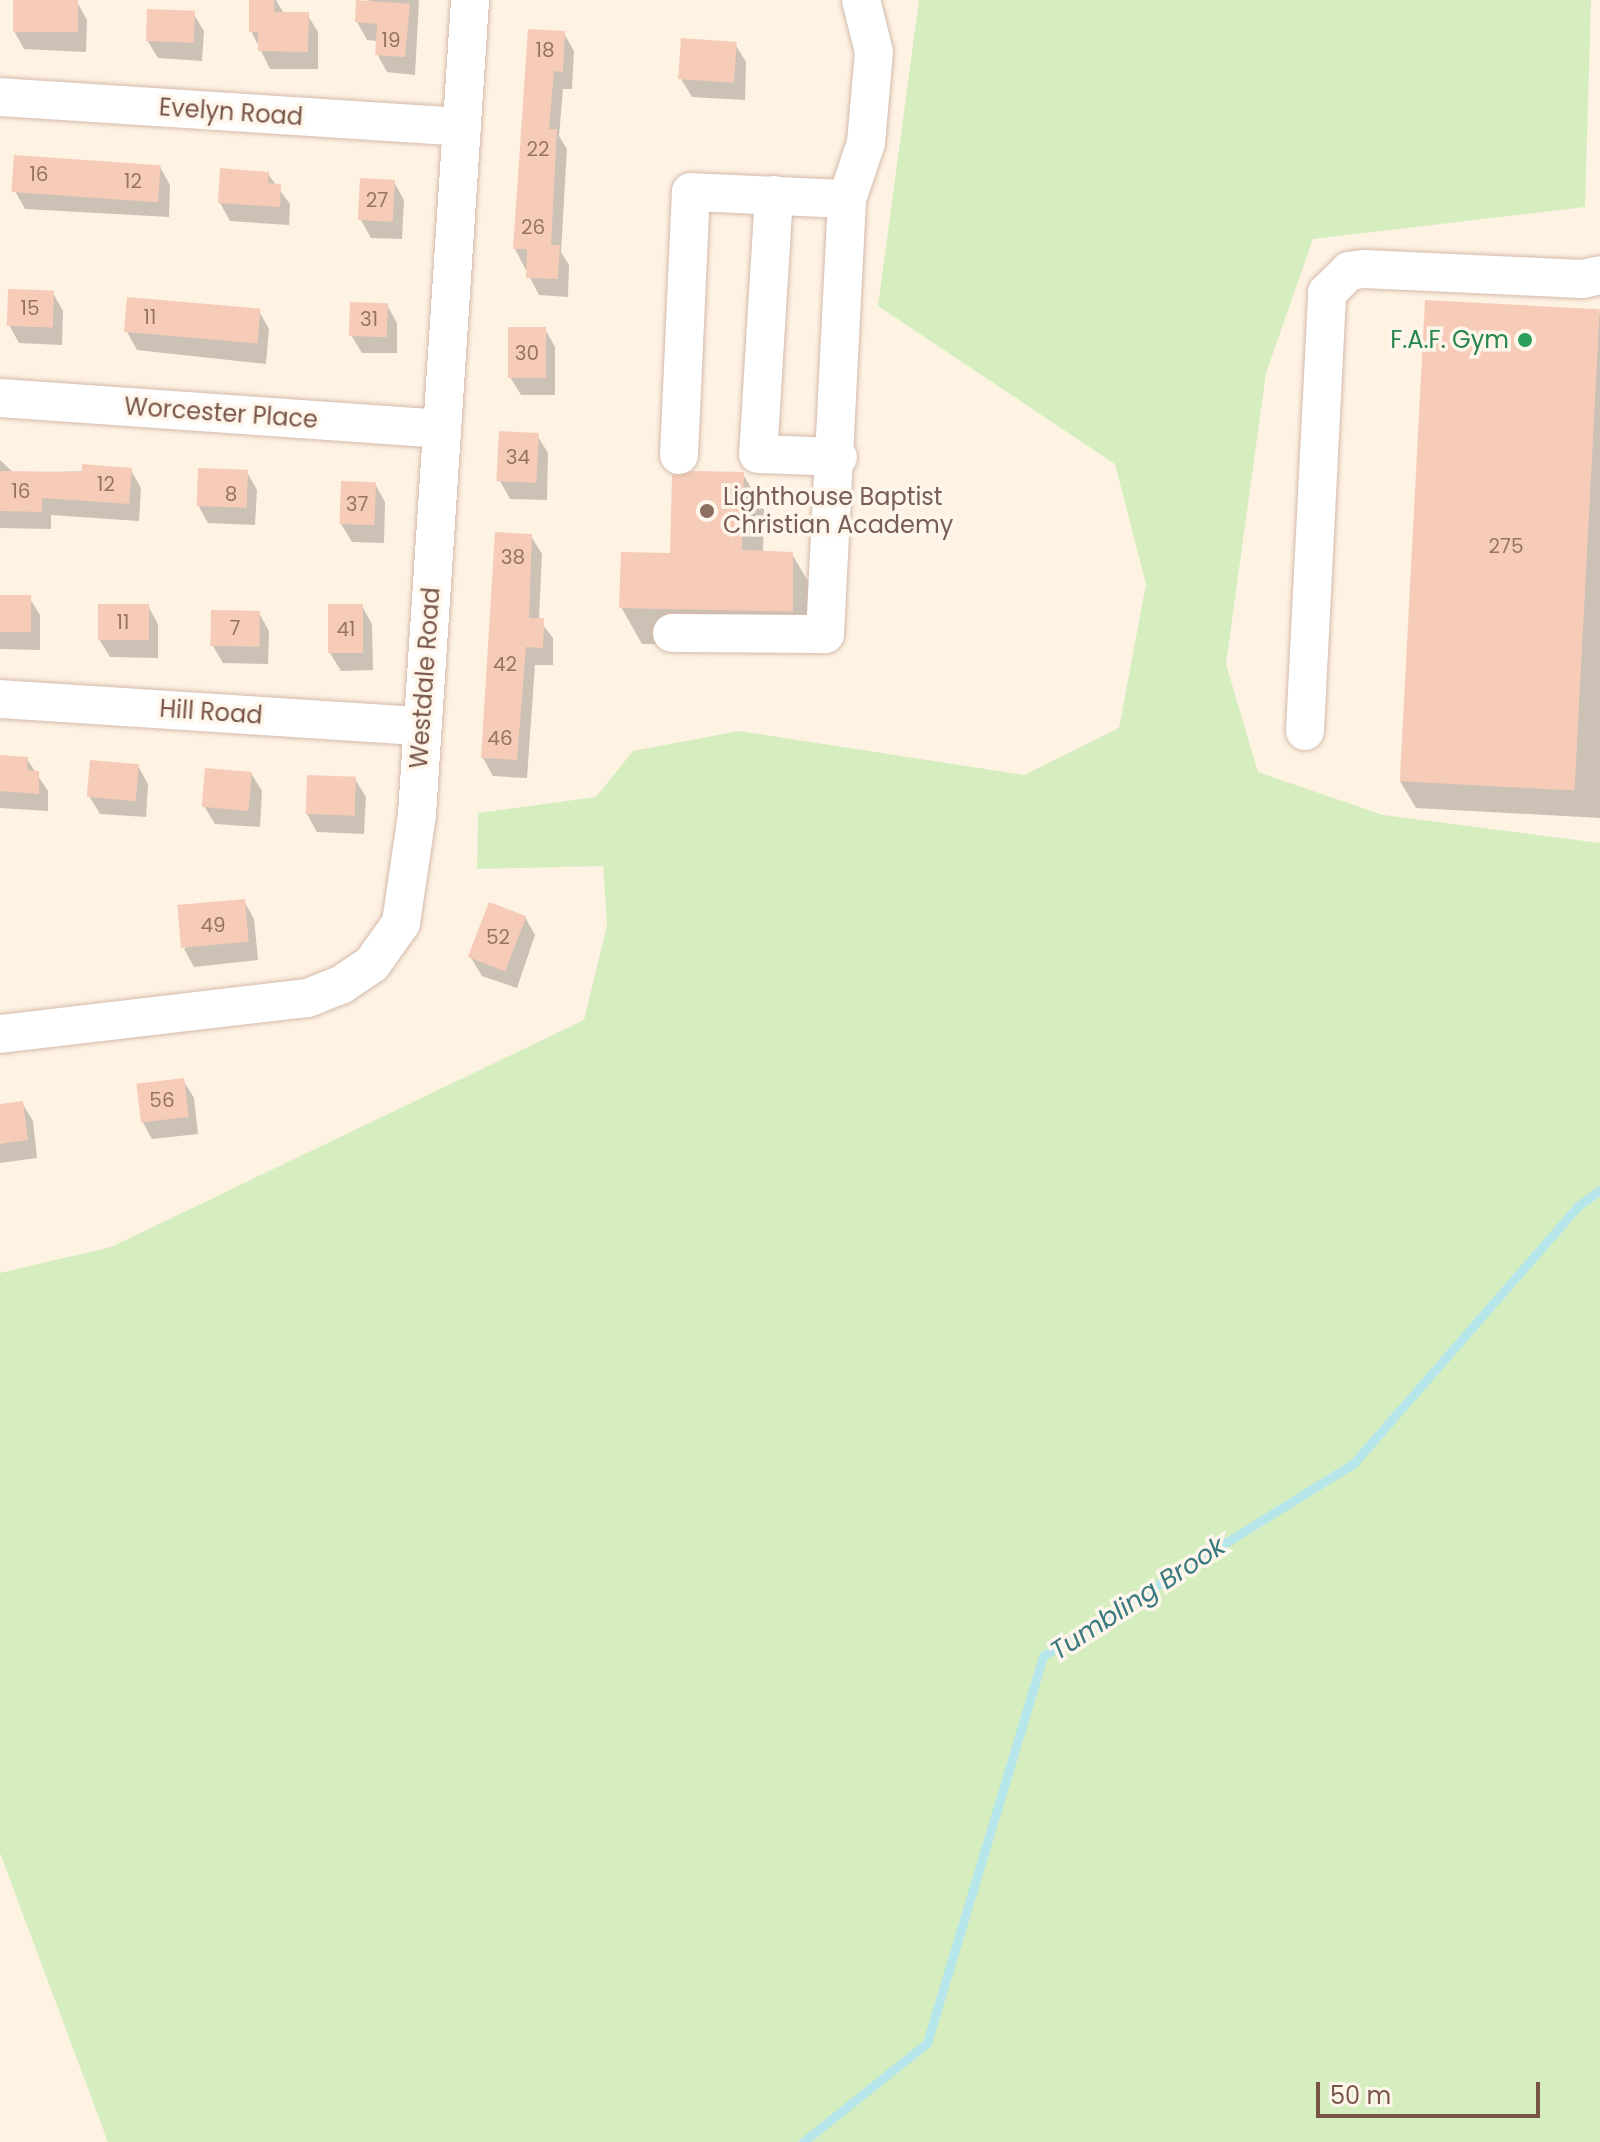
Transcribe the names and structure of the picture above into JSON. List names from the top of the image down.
{
  "streets": {
    "street": [
      "Evelyn Road",
      "Worcester Place",
      "Westdale Road",
      "Hill Road"
    ]
  },
  "crossings": [
    ["Evelyn Road", "Westdale Road"],
    ["Worcester Place", "Westdale Road"],
    ["Westdale Road", "Hill Road"]
  ],
  "water": ["Tumbling Brook"],
  "places": ["F.A.F. Gym", "Lighthouse Baptist Christian Academy"],
  "house_numbers": [
    "19",
    "18",
    "22",
    "16",
    "12",
    "27",
    "26",
    "15",
    "11",
    "31",
    "30",
    "34",
    "12",
    "16",
    "8",
    "37",
    "275",
    "38",
    "11",
    "7",
    "41",
    "42",
    "46",
    "49",
    "52",
    "56"
  ],
  "scale_bar": "50 m"
}
